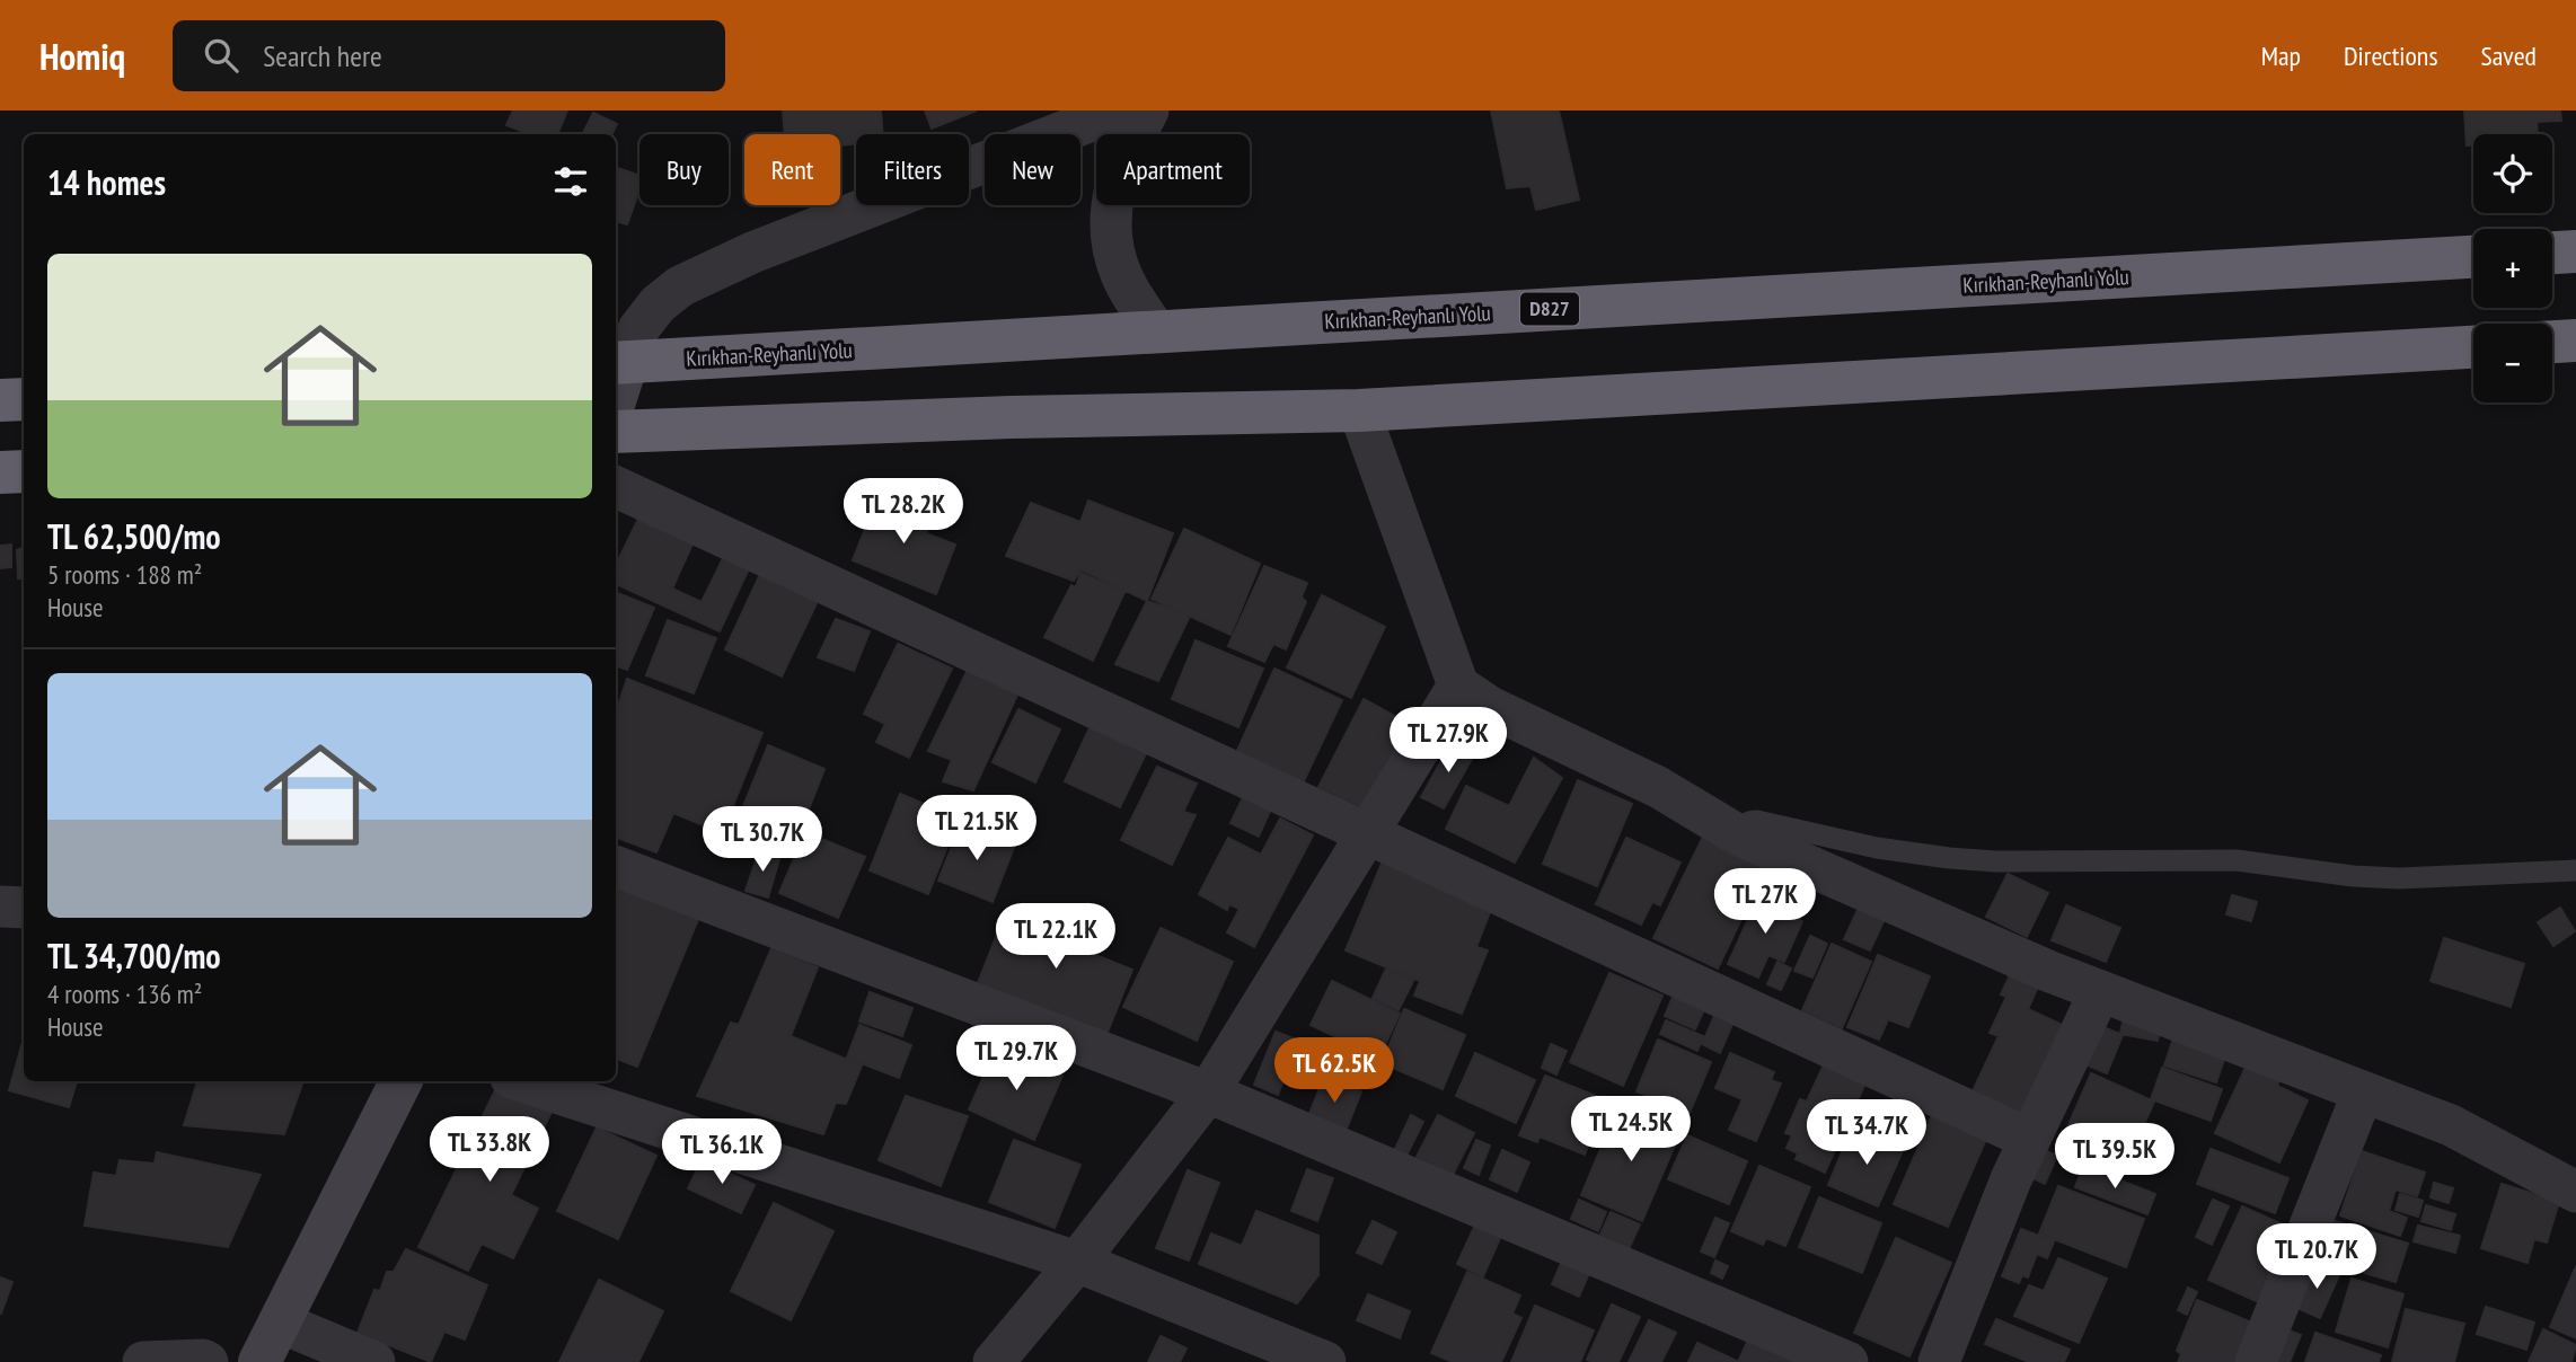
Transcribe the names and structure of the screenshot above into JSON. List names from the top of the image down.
{
  "streets": {
    "highway": ["Kırıkhan-Reyhanlı Yolu", "D827"]
  },
  "page": {
    "header": "Homiq",
    "search": "Search here",
    "nav": ["Map", "Directions", "Saved"],
    "map_buttons": ["+", "−"],
    "chip": [
      "Buy",
      "Rent",
      "Filters",
      "New",
      "Apartment"
    ],
    "heading": "14 homes",
    "list": [
      {
        "name": "TL 62,500/mo",
        "note": "5 rooms · 188 m² · House"
      },
      {
        "name": "TL 34,700/mo",
        "note": "4 rooms · 136 m² · House"
      }
    ],
    "price": [
      "TL 28.2K",
      "TL 27.9K",
      "TL 21.5K",
      "TL 30.7K",
      "TL 27K",
      "TL 22.1K",
      "TL 29.7K",
      "TL 62.5K",
      "TL 24.5K",
      "TL 34.7K",
      "TL 33.8K",
      "TL 36.1K",
      "TL 39.5K",
      "TL 20.7K"
    ]
  }
}
